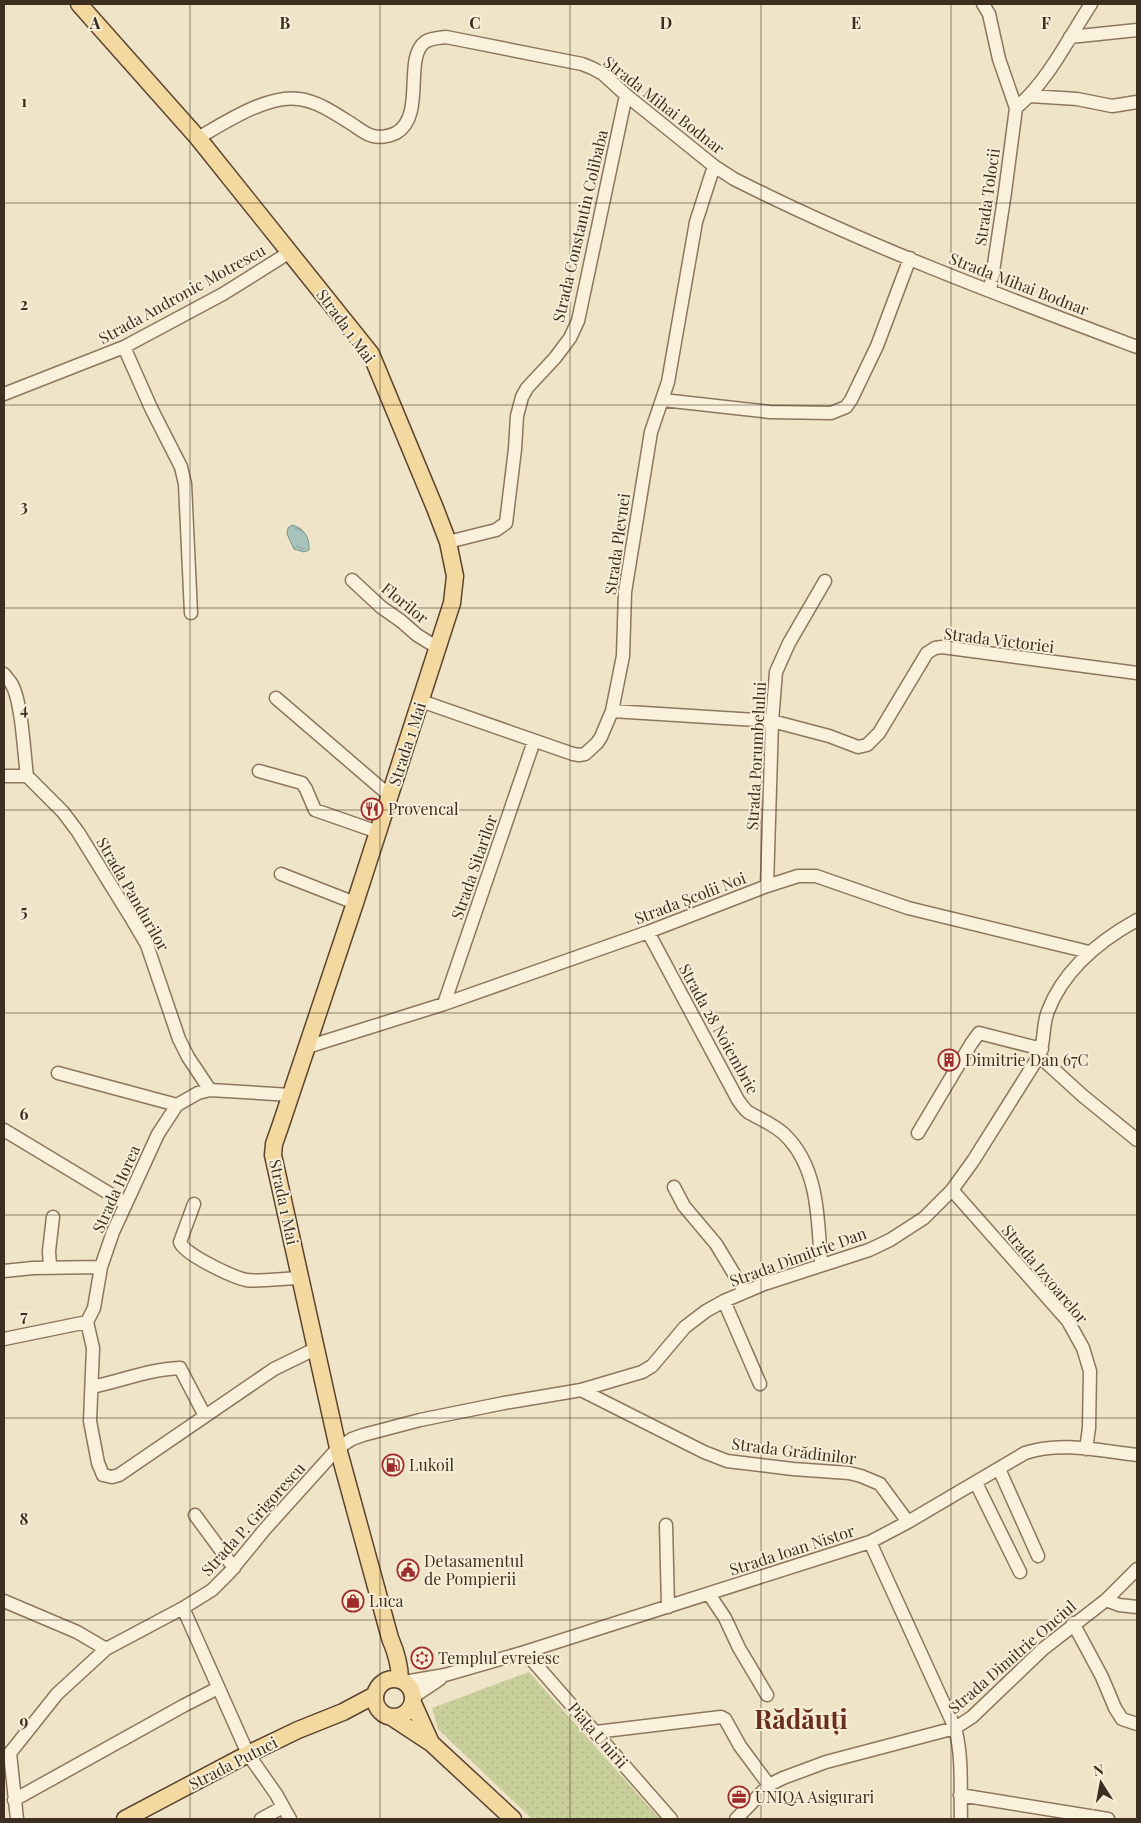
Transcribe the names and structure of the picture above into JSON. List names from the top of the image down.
{
  "streets": {
    "main road": ["Strada 1 Mai", "Strada Putnei"],
    "street": [
      "Strada Mihai Bodnar",
      "Strada Tolocii",
      "Strada Constantin Colibaba",
      "Strada Andronic Motrescu",
      "Strada Plevnei",
      "Florilor",
      "Strada Victoriei",
      "Strada Porumbelului",
      "Strada Sitarilor",
      "Strada Pandurilor",
      "Strada Școlii Noi",
      "Strada 28 Noiembrie",
      "Strada Horea",
      "Strada Dimitrie Dan",
      "Strada Izvoarelor",
      "Strada Grădinilor",
      "Strada P. Grigorescu",
      "Strada Ioan Nistor",
      "Strada Dimitrie Onciul",
      "Piața Unirii"
    ]
  },
  "crossings": [
    ["Strada Mihai Bodnar", "Strada Tolocii"],
    ["Strada Mihai Bodnar", "Strada Constantin Colibaba"],
    ["Strada Mihai Bodnar", "Strada 1 Mai"],
    ["Strada Mihai Bodnar", "Strada Plevnei"],
    ["Strada Constantin Colibaba", "Strada 1 Mai"],
    ["Strada Andronic Motrescu", "Strada 1 Mai"],
    ["Strada 1 Mai", "Strada Plevnei"],
    ["Strada 1 Mai", "Florilor"],
    ["Strada 1 Mai", "Strada Școlii Noi"],
    ["Strada 1 Mai", "Strada Horea"],
    ["Strada 1 Mai", "Strada Dimitrie Dan"],
    ["Strada 1 Mai", "Strada P. Grigorescu"],
    ["Strada 1 Mai", "Strada Ioan Nistor"],
    ["Strada 1 Mai", "Strada Putnei"],
    ["Strada Plevnei", "Strada Victoriei"],
    ["Strada Plevnei", "Strada Sitarilor"],
    ["Strada Victoriei", "Strada Porumbelului"],
    ["Strada Porumbelului", "Strada Școlii Noi"],
    ["Strada Sitarilor", "Strada Școlii Noi"],
    ["Strada Pandurilor", "Strada Horea"],
    ["Strada Școlii Noi", "Strada 28 Noiembrie"],
    ["Strada Școlii Noi", "Strada Dimitrie Dan"],
    ["Strada 28 Noiembrie", "Strada Dimitrie Dan"],
    ["Strada Dimitrie Dan", "Strada Izvoarelor"],
    ["Strada Dimitrie Dan", "Strada Grădinilor"],
    ["Strada Dimitrie Dan", "Strada P. Grigorescu"],
    ["Strada Izvoarelor", "Strada Ioan Nistor"],
    ["Strada Grădinilor", "Strada Ioan Nistor"],
    ["Strada Ioan Nistor", "Piața Unirii"],
    ["Strada Ioan Nistor", "Strada Putnei"]
  ],
  "districts": ["Rădăuți"],
  "places": {
    "restaurant": ["Provencal"],
    "building": ["Dimitrie Dan 67C"],
    "fuel station": ["Lukoil"],
    "public building": ["Detasamentul de Pompierii"],
    "shop": ["Luca"],
    "synagogue": ["Templul evreiesc"],
    "office": ["UNIQA Asigurari"]
  },
  "north": "top",
  "grid": {
    "columns": [
      "A",
      "B",
      "C",
      "D",
      "E",
      "F"
    ],
    "rows": [
      "1",
      "2",
      "3",
      "4",
      "5",
      "6",
      "7",
      "8",
      "9"
    ]
  }
}
